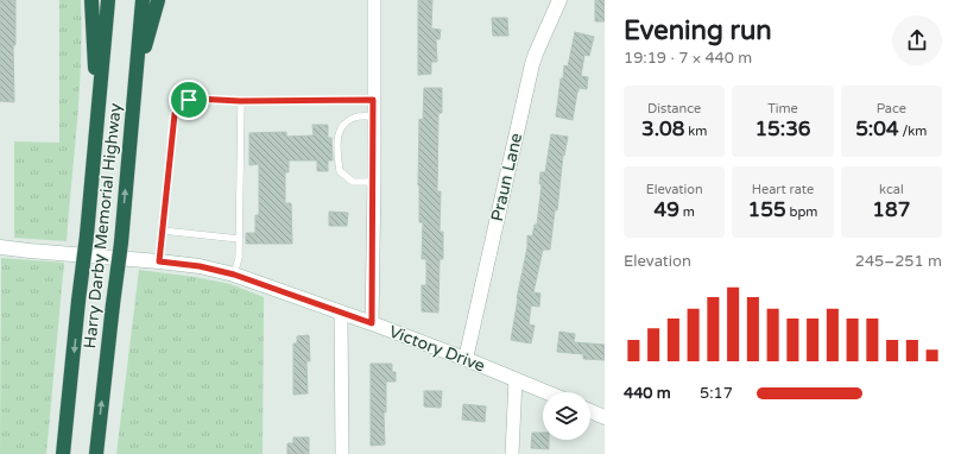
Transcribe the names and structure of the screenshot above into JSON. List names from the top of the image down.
{
  "streets": {
    "highway": ["Harry Darby Memorial Highway"],
    "main road": ["Praun Lane", "Victory Drive"]
  },
  "crossings": [
    ["Praun Lane", "Victory Drive"]
  ],
  "page": {
    "heading": ["Evening run", "19:19 · 7 × 440 m"],
    "stats": [
      ["Distance", "3.08 km"],
      ["Time", "15:36"],
      ["Pace", "5:04 /km"],
      ["Elevation", "49 m"],
      ["Heart rate", "155 bpm"],
      ["kcal", "187"]
    ],
    "chart": ["Elevation", "245–251 m"],
    "list": [
      {
        "name": "440 m",
        "note": "5:17"
      }
    ]
  }
}
